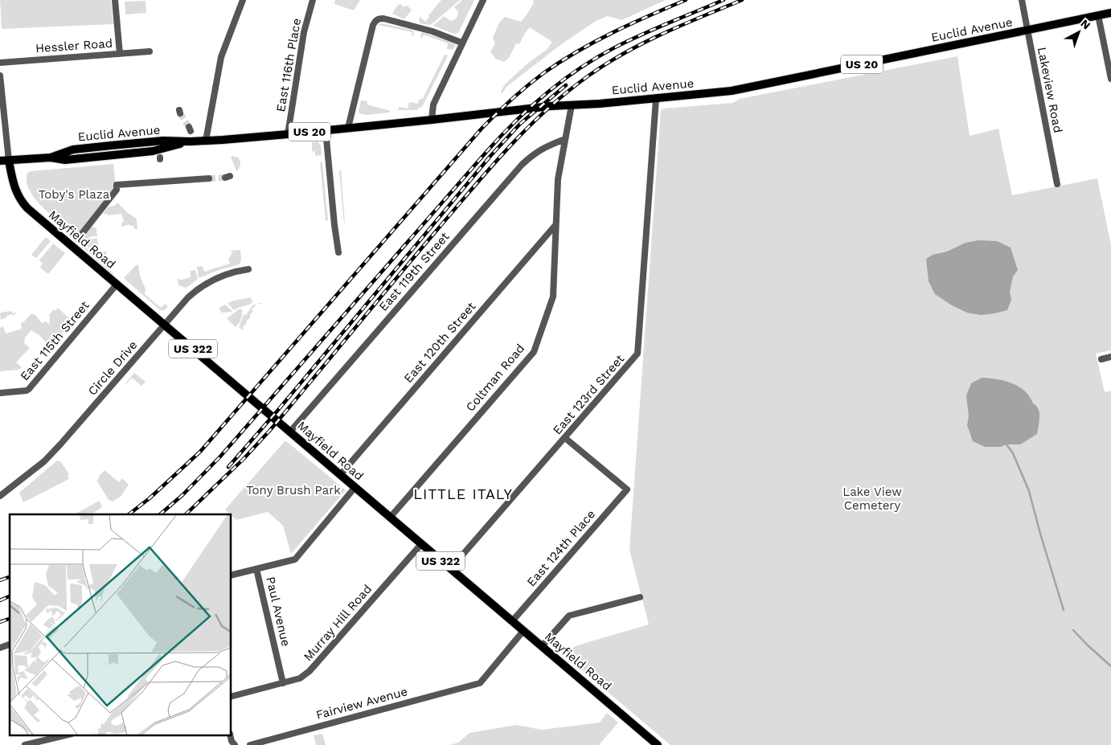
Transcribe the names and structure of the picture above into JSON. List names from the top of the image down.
{
  "streets": {
    "main road": [
      "Euclid Avenue",
      "US 20",
      "Mayfield Road",
      "US 322"
    ],
    "street": [
      "Hessler Road",
      "East 116th Place",
      "Lakeview Road",
      "East 119th Street",
      "East 115th Street",
      "East 120th Street",
      "Circle Drive",
      "Coltman Road",
      "East 123rd Street",
      "East 124th Place",
      "Paul Avenue",
      "Murray Hill Road",
      "Fairview Avenue"
    ]
  },
  "crossings": [
    ["Euclid Avenue", "East 116th Place"],
    ["Euclid Avenue", "Lakeview Road"],
    ["Euclid Avenue", "Mayfield Road"],
    ["Euclid Avenue", "Coltman Road"],
    ["Euclid Avenue", "East 123rd Street"],
    ["Mayfield Road", "East 119th Street"],
    ["Mayfield Road", "East 115th Street"],
    ["Mayfield Road", "East 120th Street"],
    ["Mayfield Road", "Circle Drive"],
    ["Mayfield Road", "Coltman Road"],
    ["Mayfield Road", "East 123rd Street"],
    ["Mayfield Road", "East 124th Place"],
    ["Mayfield Road", "Murray Hill Road"],
    ["Mayfield Road", "Fairview Avenue"],
    ["East 119th Street", "Coltman Road"],
    ["East 120th Street", "Coltman Road"],
    ["East 123rd Street", "East 124th Place"],
    ["Paul Avenue", "Murray Hill Road"]
  ],
  "districts": ["LITTLE ITALY"],
  "parks": ["Toby's Plaza", "Tony Brush Park", "Lake View Cemetery"],
  "north": "top right"
}
